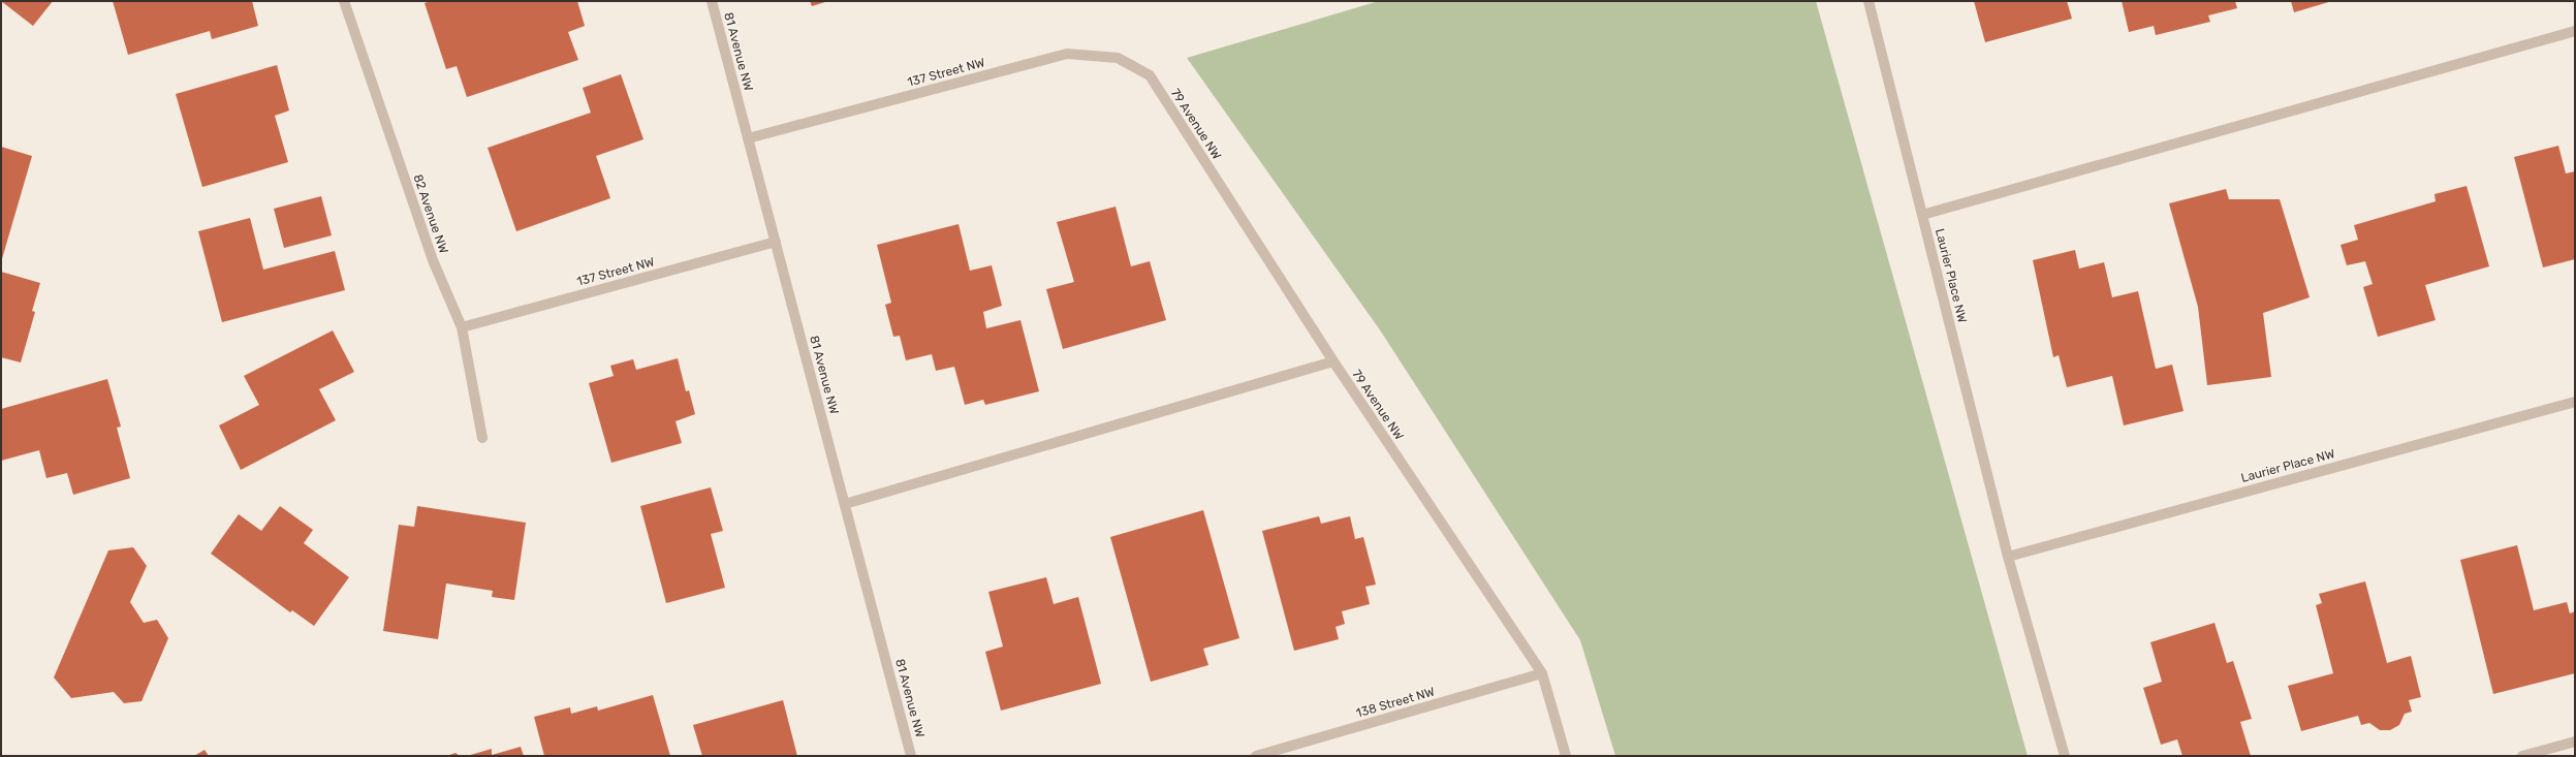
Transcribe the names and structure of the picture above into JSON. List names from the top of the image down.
{
  "streets": {
    "street": [
      "81 Avenue NW",
      "137 Street NW",
      "79 Avenue NW",
      "82 Avenue NW",
      "Laurier Place NW",
      "138 Street NW"
    ]
  },
  "crossings": [
    ["81 Avenue NW", "137 Street NW"],
    ["137 Street NW", "79 Avenue NW"],
    ["137 Street NW", "82 Avenue NW"],
    ["79 Avenue NW", "138 Street NW"]
  ]
}
